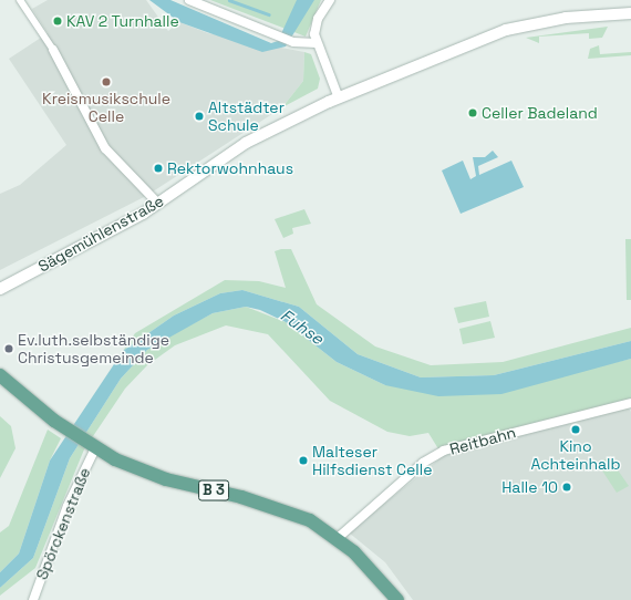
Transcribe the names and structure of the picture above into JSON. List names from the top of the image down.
{
  "streets": {
    "main road": ["B 3"],
    "street": ["Sägemühlenstraße", "Reitbahn", "Spörckenstraße"]
  },
  "crossings": [
    ["Reitbahn", "B 3"],
    ["B 3", "Spörckenstraße"]
  ],
  "water": ["Fuhse"],
  "places": [
    "KAV 2 Turnhalle",
    "Kreismusikschule Celle",
    "Celler Badeland",
    "Altstädter Schule",
    "Rektorwohnhaus",
    "Ev.luth.selbständige Christusgemeinde",
    "Kino Achteinhalb",
    "Malteser Hilfsdienst Celle",
    "Halle 10"
  ]
}
